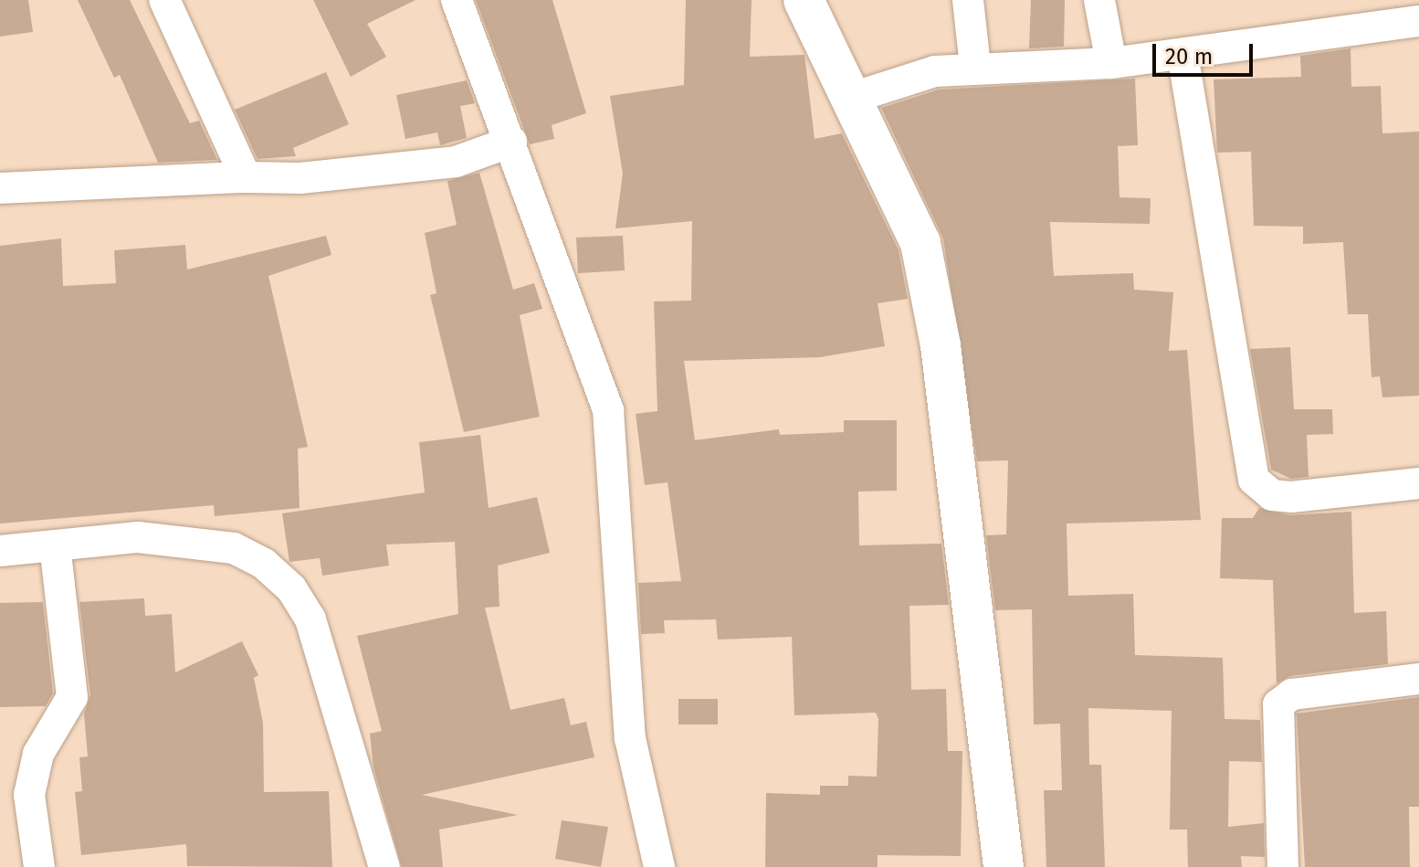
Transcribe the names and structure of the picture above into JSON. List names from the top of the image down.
{
  "scale_bar": "20 m"
}
